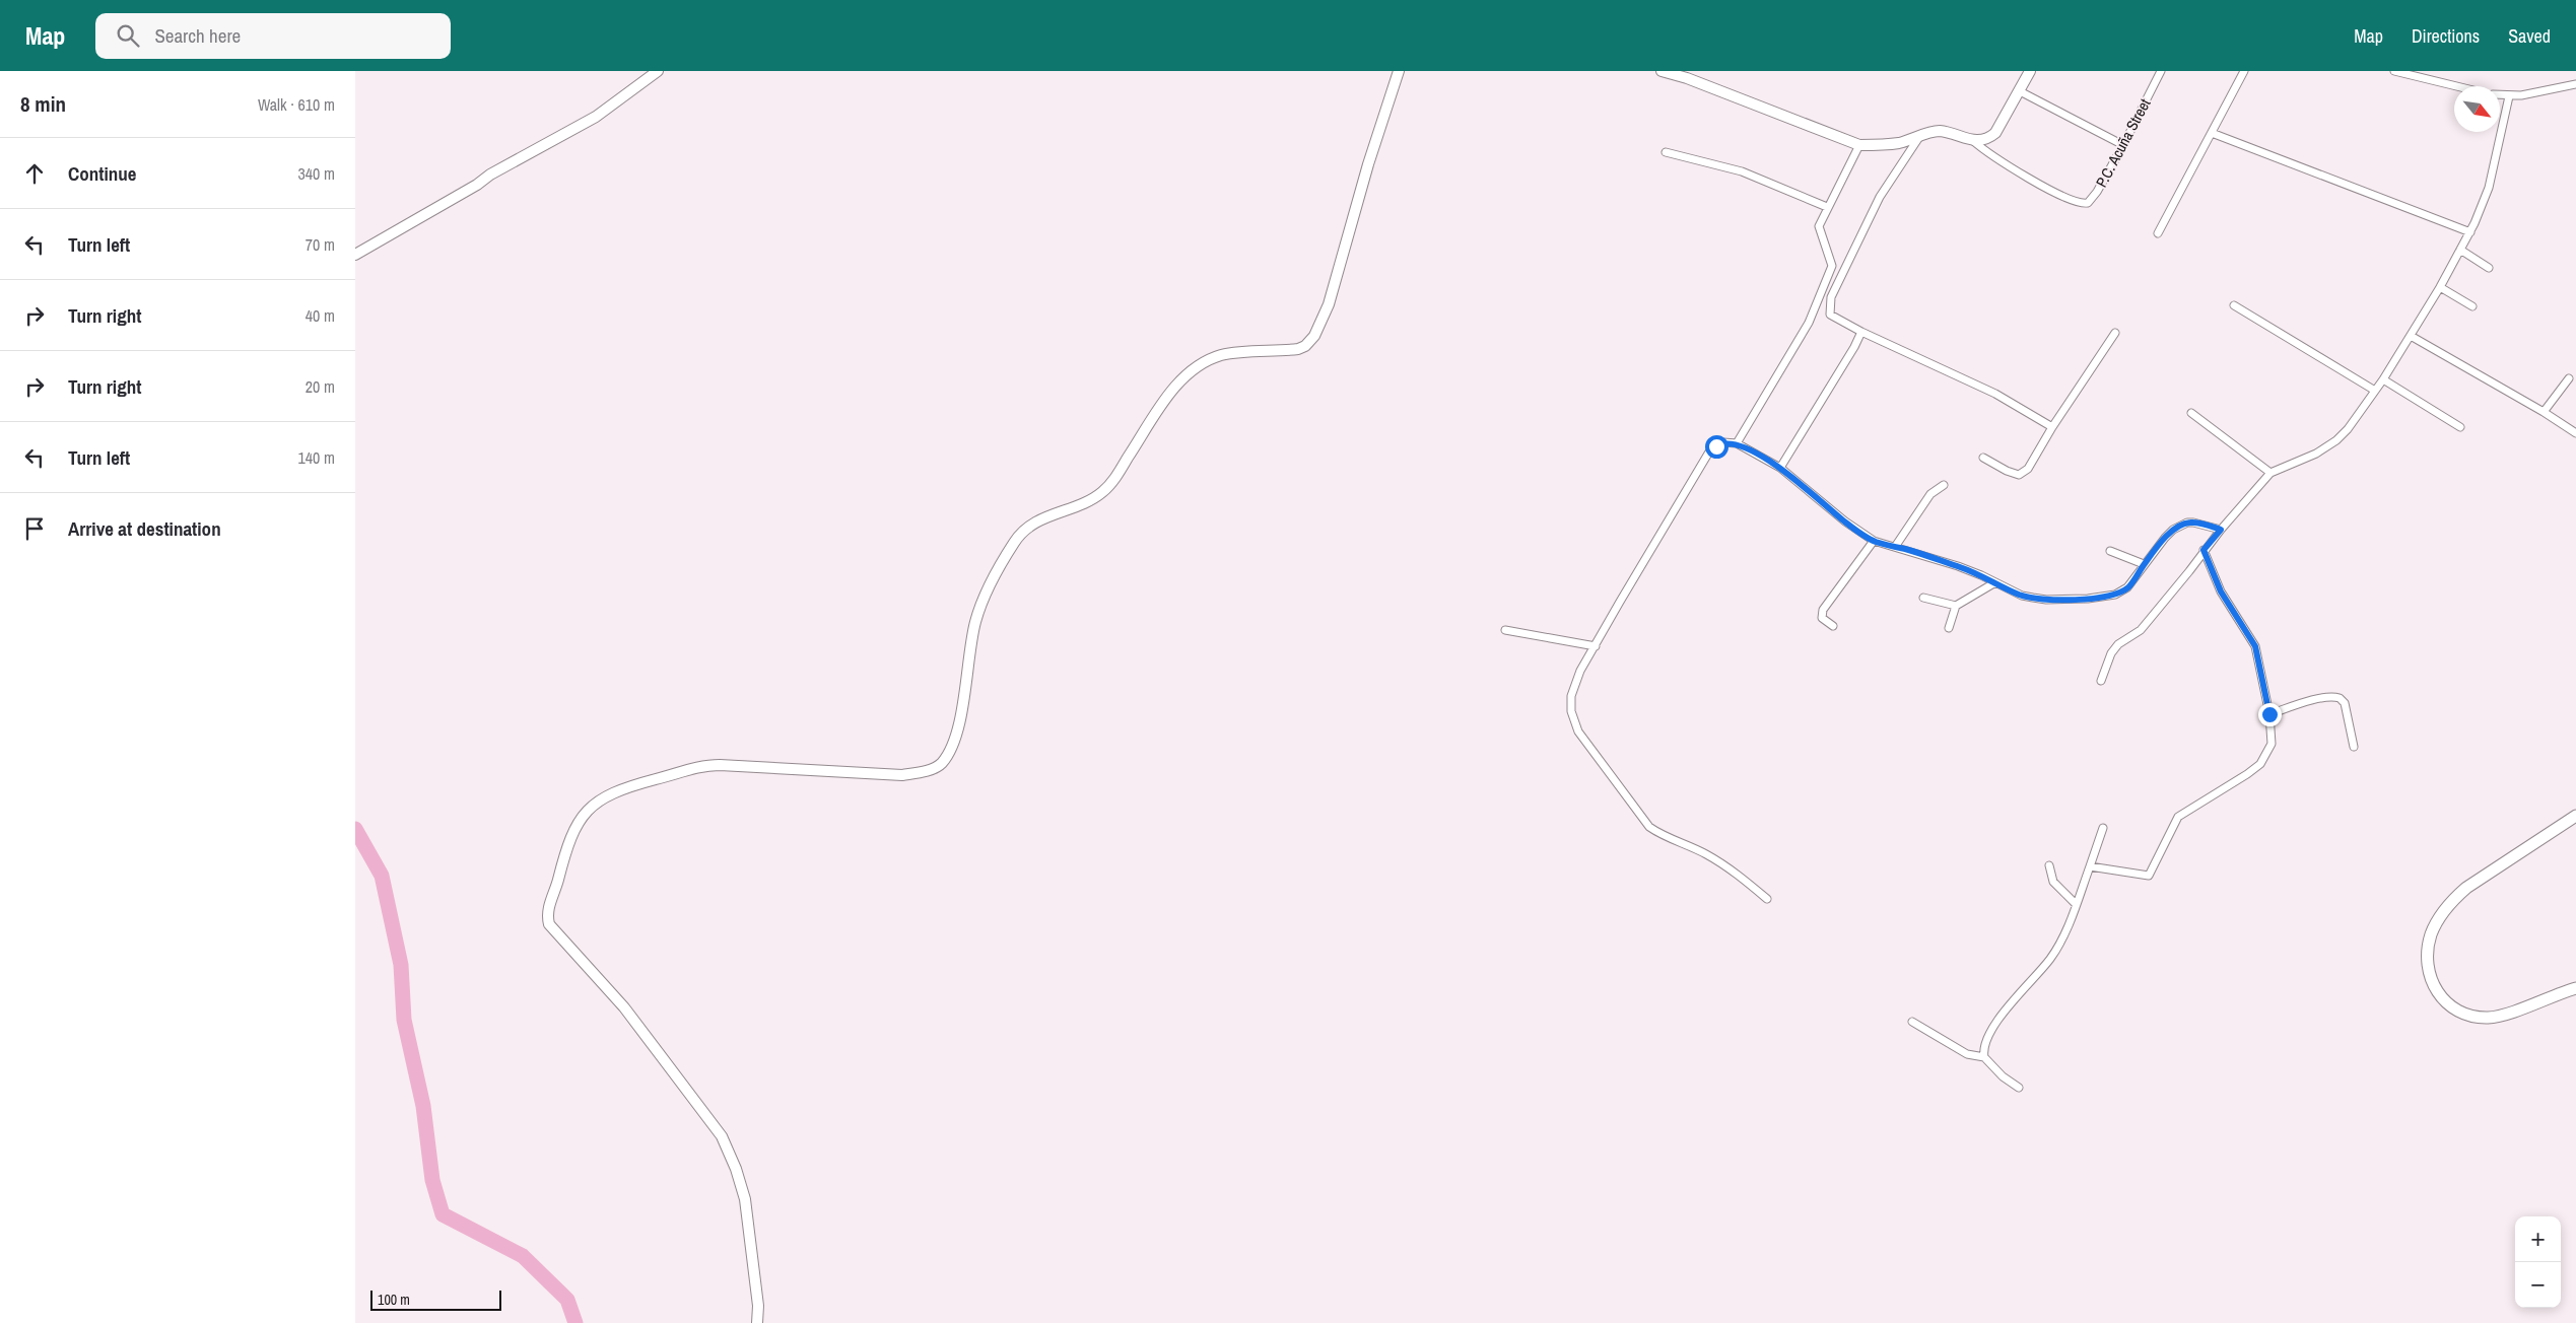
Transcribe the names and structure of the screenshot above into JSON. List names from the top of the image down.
{
  "streets": {
    "street": ["P.C. Acuña Street"]
  },
  "scale_bar": "100 m",
  "north": "bottom right",
  "page": {
    "header": "Map",
    "search": "Search here",
    "nav": ["Map", "Directions", "Saved"],
    "heading": ["8 min", "Walk · 610 m"],
    "list": [
      ["Continue", "340 m"],
      ["Turn left", "70 m"],
      ["Turn right", "40 m"],
      ["Turn right", "20 m"],
      ["Turn left", "140 m"],
      "Arrive at destination"
    ],
    "map_buttons": ["+", "−"],
    "scale": "100 m"
  }
}
